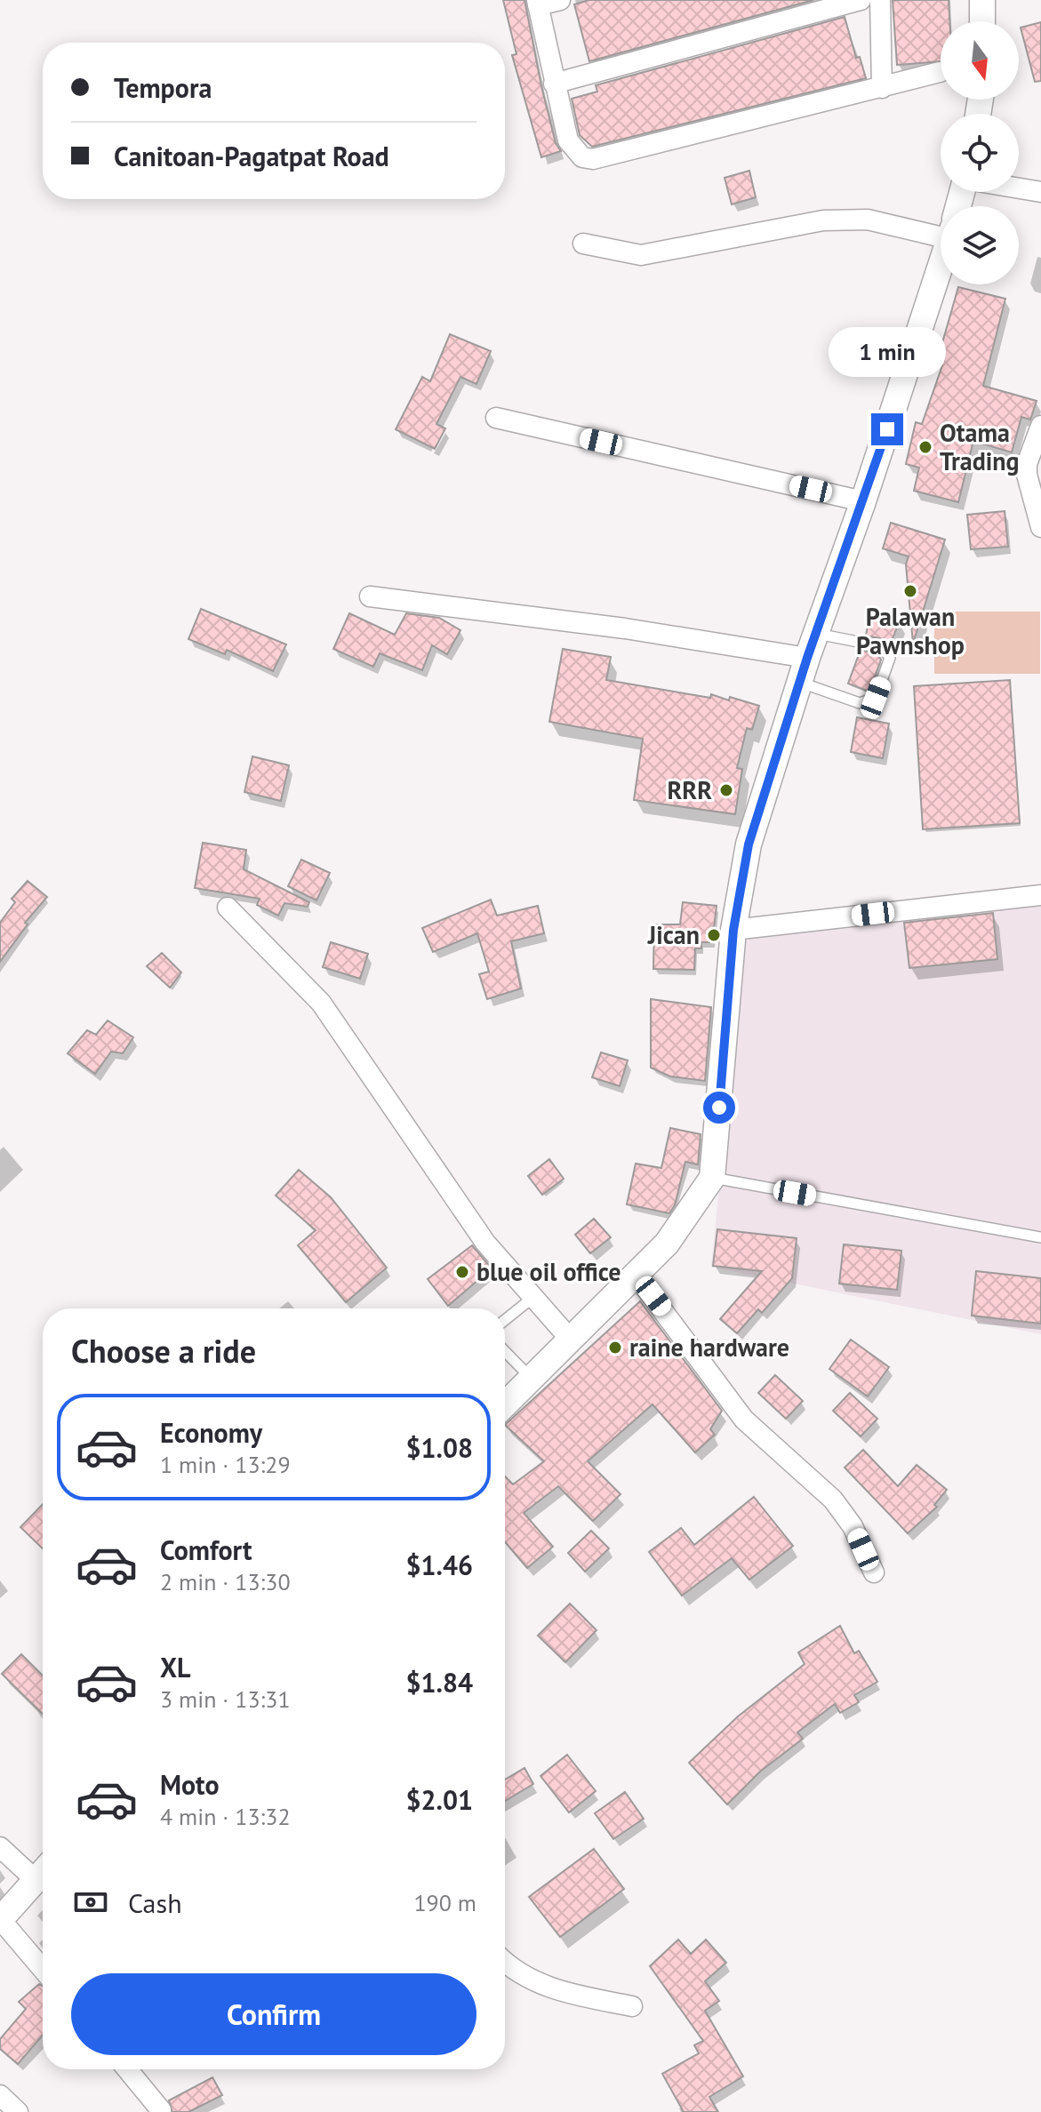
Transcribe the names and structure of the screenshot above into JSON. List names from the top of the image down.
{
  "places": [
    "Otama Trading",
    "Palawan Pawnshop",
    "RRR",
    "Jican",
    "blue oil office",
    "raine hardware"
  ],
  "north": "bottom",
  "page": {
    "banner": ["Tempora", "Canitoan-Pagatpat Road"],
    "bubble": "1 min",
    "heading": "Choose a ride",
    "list": [
      {
        "name": "Economy",
        "note": "1 min · 13:29",
        "value": "$1.08"
      },
      {
        "name": "Comfort",
        "note": "2 min · 13:30",
        "value": "$1.46"
      },
      {
        "name": "XL",
        "note": "3 min · 13:31",
        "value": "$1.84"
      },
      {
        "name": "Moto",
        "note": "4 min · 13:32",
        "value": "$2.01"
      }
    ],
    "pay": ["Cash", "190 m"],
    "buttons": "Confirm"
  }
}
